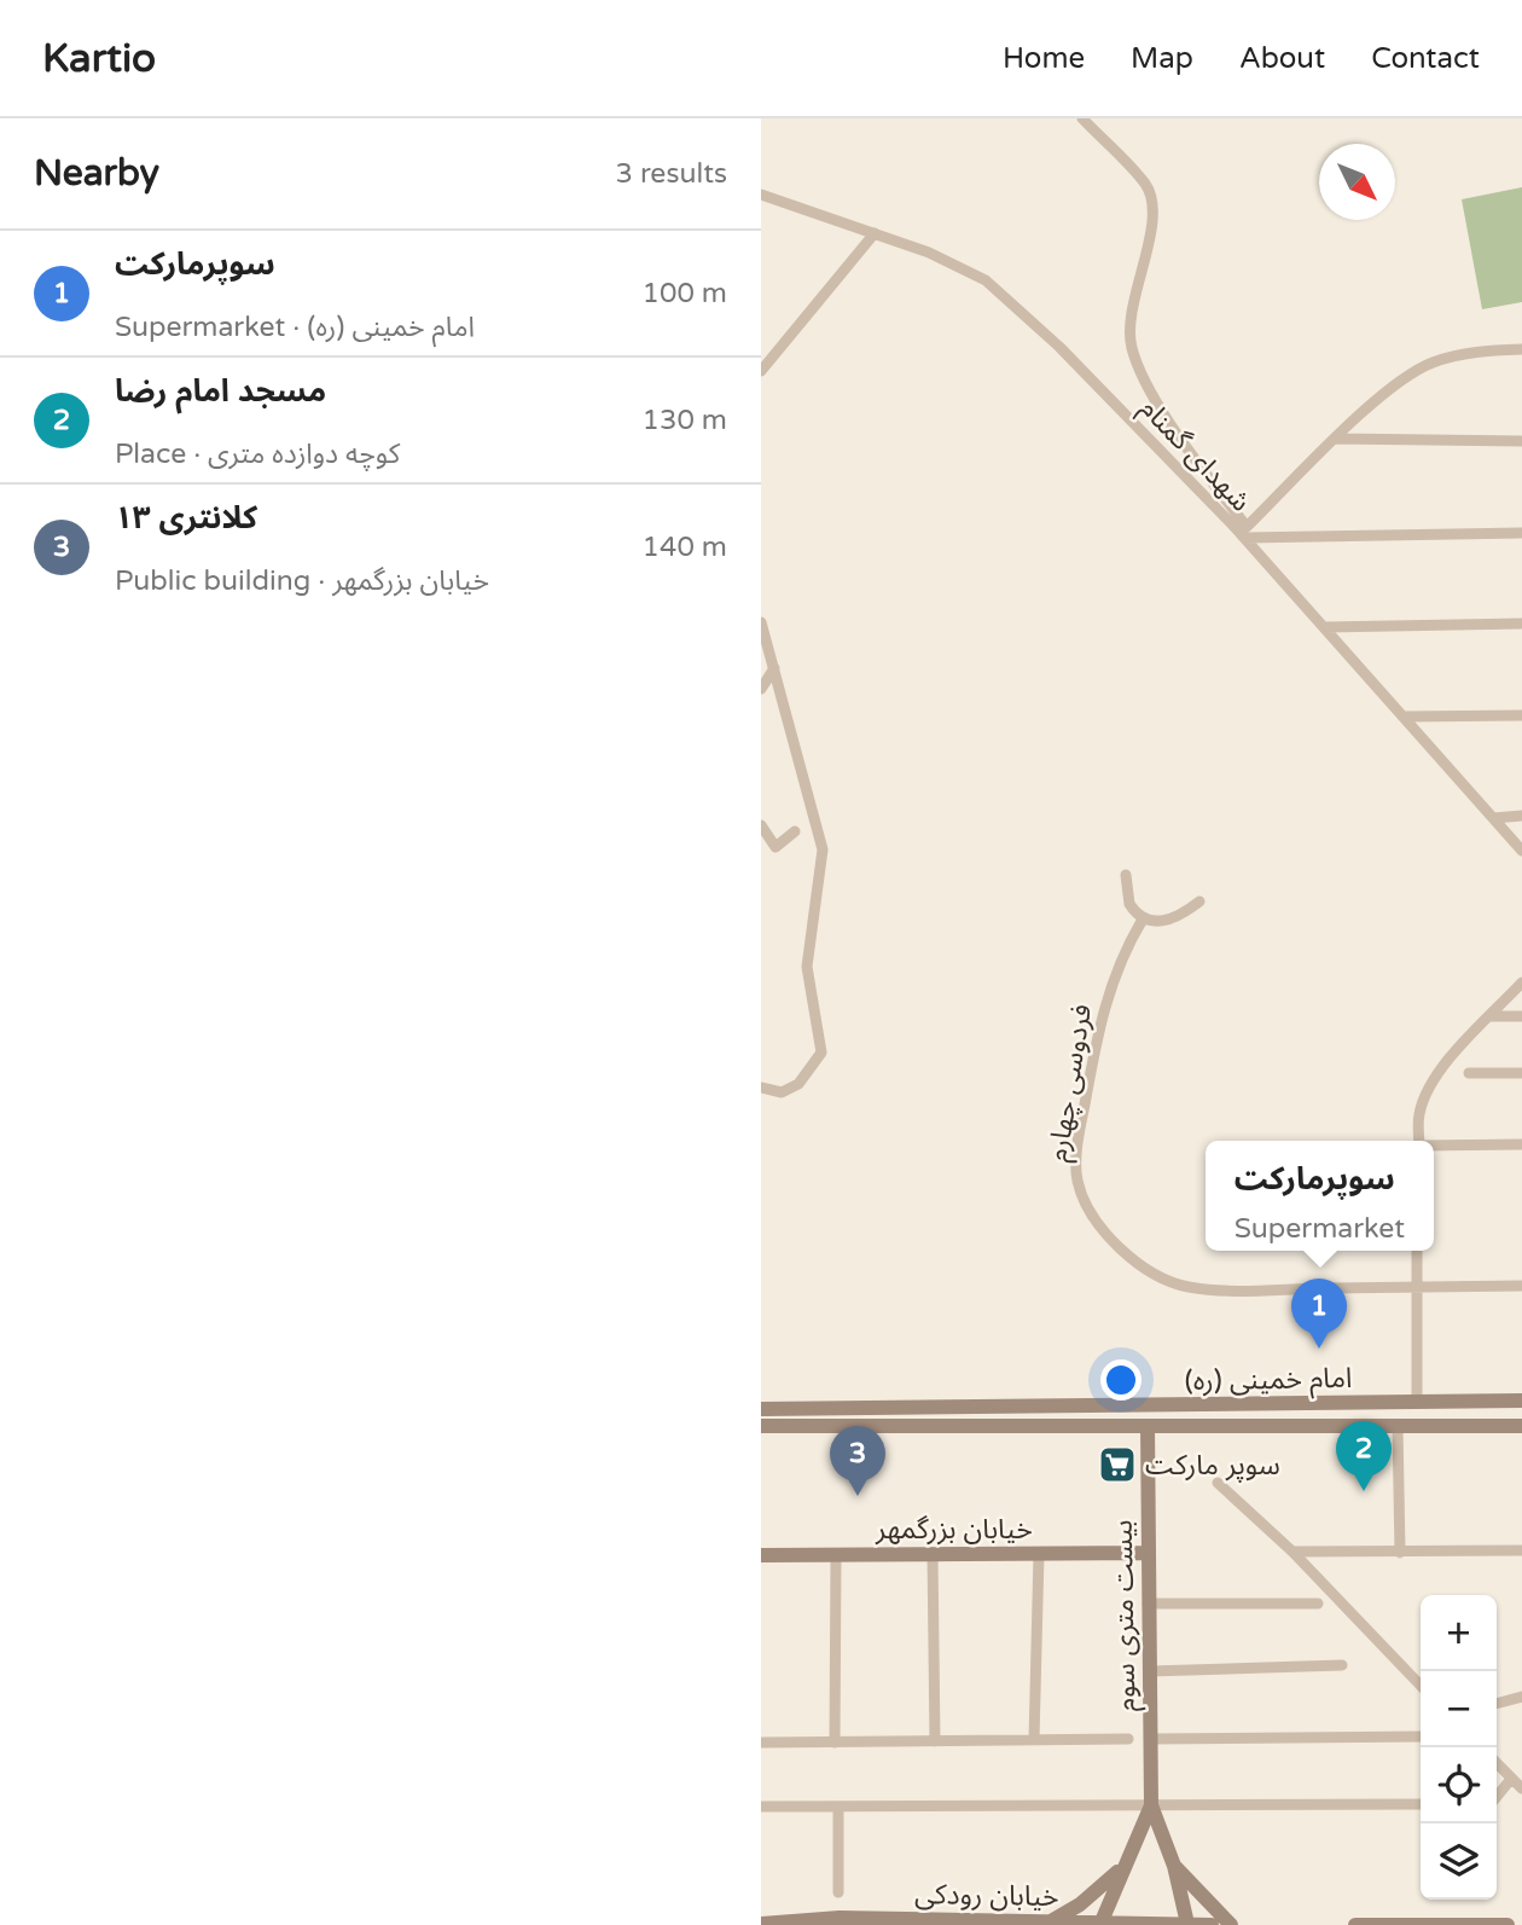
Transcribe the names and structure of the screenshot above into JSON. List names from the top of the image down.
{
  "streets": {
    "main road": [
      "امام خمینی (ره)",
      "خیابان بزرگمهر",
      "بیست متری سوم",
      "خیابان رودکی"
    ],
    "street": ["شهدای گمنام", "فردوسی چهارم"]
  },
  "crossings": [
    ["امام خمینی (ره)", "بیست متری سوم"],
    ["خیابان بزرگمهر", "بیست متری سوم"],
    ["بیست متری سوم", "خیابان رودکی"]
  ],
  "places": {
    "supermarket": ["سوپر مارکت"]
  },
  "north": "bottom right",
  "page": {
    "header": "Kartio",
    "nav": [
      "Home",
      "Map",
      "About",
      "Contact"
    ],
    "heading": ["Nearby", "3 results"],
    "list": [
      {
        "mark": "1",
        "name": "سوپرمارکت",
        "note": "Supermarket · امام خمینی (ره)",
        "value": "100 m"
      },
      {
        "mark": "2",
        "name": "مسجد امام رضا",
        "note": "Place · کوچه دوازده متری",
        "value": "130 m"
      },
      {
        "mark": "3",
        "name": "کلانتری ۱۳",
        "note": "Public building · خیابان بزرگمهر",
        "value": "140 m"
      }
    ],
    "popup": ["سوپرمارکت", "Supermarket"],
    "pins": ["1", "2", "3"],
    "map_buttons": ["+", "−"]
  }
}
